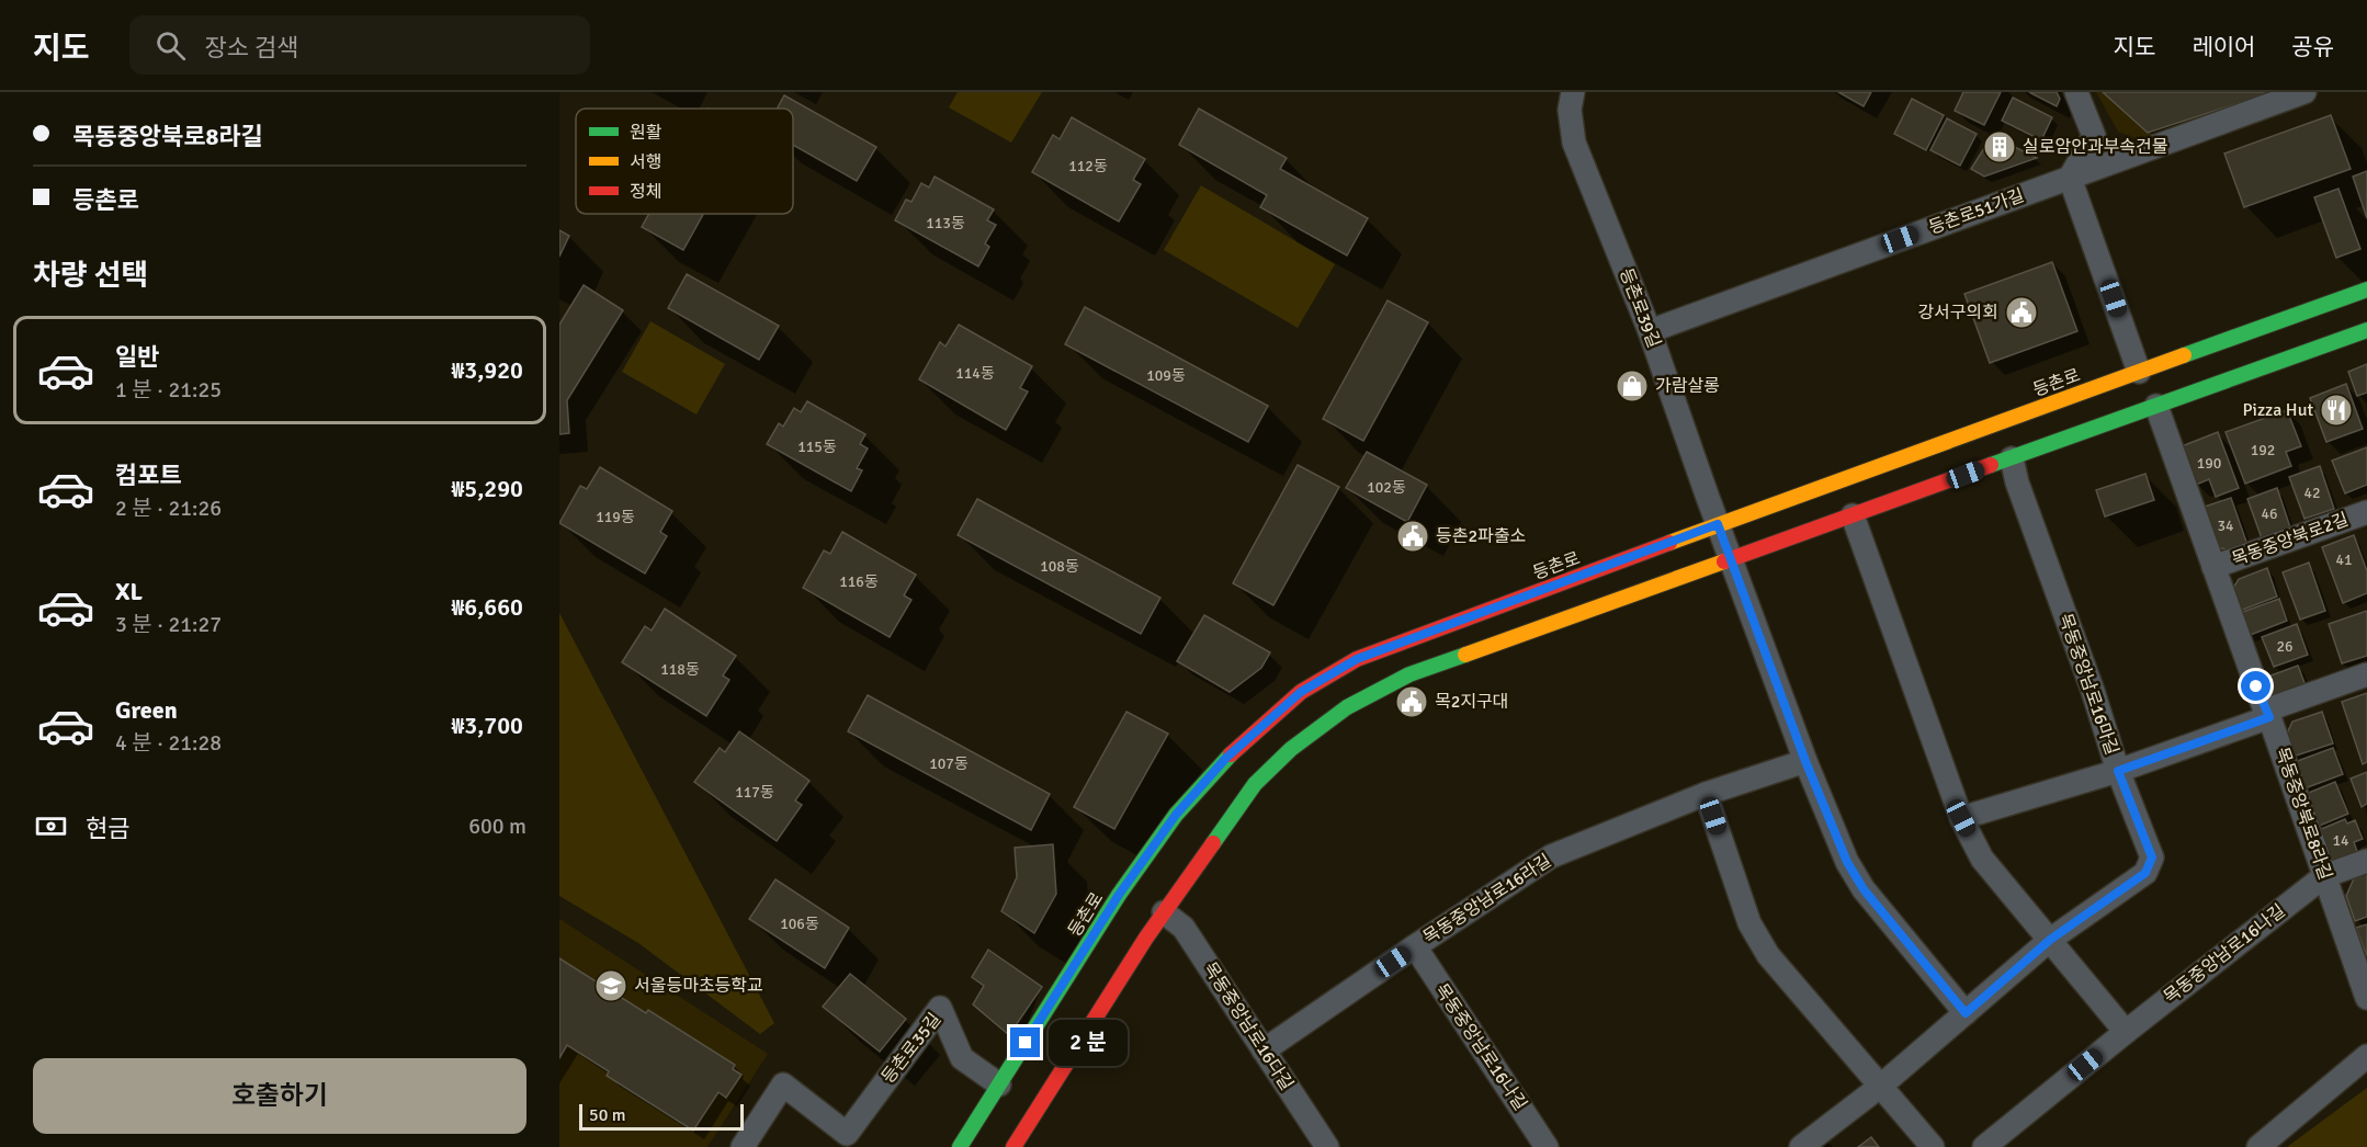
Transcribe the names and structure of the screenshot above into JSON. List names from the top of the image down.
{
  "streets": {
    "main road": ["등촌로"],
    "street": [
      "등촌로51가길",
      "등촌로39길",
      "목동중앙북로2길",
      "목동중앙남로16마길",
      "목동중앙북로8라길",
      "목동중앙남로16라길",
      "목동중앙남로16나길",
      "목동중앙남로16다길",
      "등촌로35길"
    ]
  },
  "crossings": [
    ["등촌로51가길", "등촌로39길"],
    ["등촌로39길", "등촌로"],
    ["등촌로", "등촌로35길"],
    ["목동중앙북로2길", "목동중앙북로8라길"],
    ["목동중앙북로8라길", "목동중앙남로16나길"],
    ["목동중앙남로16라길", "목동중앙남로16나길"],
    ["목동중앙남로16라길", "목동중앙남로16다길"]
  ],
  "places": {
    "building": ["실로암안과부속건물"],
    "public building": ["강서구의회", "등촌2파출소", "목2지구대"],
    "shop": ["가람살롱"],
    "restaurant": ["Pizza Hut"],
    "school or university": ["서울등마초등학교"]
  },
  "house_numbers": [
    "112동",
    "113동",
    "114동",
    "109동",
    "115동",
    "192",
    "190",
    "102동",
    "42",
    "46",
    "119동",
    "34",
    "41",
    "108동",
    "116동",
    "26",
    "118동",
    "107동",
    "117동",
    "14",
    "106동"
  ],
  "legend": ["원활", "서행", "정체"],
  "scale_bar": "50 m",
  "page": {
    "header": "지도",
    "search": "장소 검색",
    "nav": ["지도", "레이어", "공유"],
    "banner": ["목동중앙북로8라길", "등촌로"],
    "heading": "차량 선택",
    "list": [
      {
        "name": "일반",
        "note": "1 분 · 21:25",
        "value": "₩3,920"
      },
      {
        "name": "컴포트",
        "note": "2 분 · 21:26",
        "value": "₩5,290"
      },
      {
        "name": "XL",
        "note": "3 분 · 21:27",
        "value": "₩6,660"
      },
      {
        "name": "Green",
        "note": "4 분 · 21:28",
        "value": "₩3,700"
      }
    ],
    "pay": ["현금", "600 m"],
    "bubble": "2 분",
    "buttons": "호출하기",
    "scale": "50 m"
  }
}
